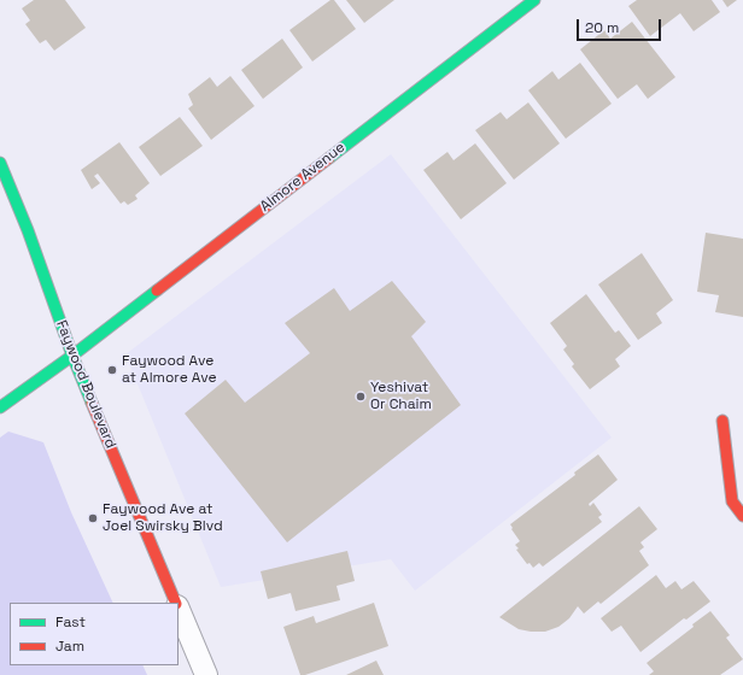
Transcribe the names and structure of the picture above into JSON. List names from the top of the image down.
{
  "streets": {
    "street": ["Almore Avenue", "Faywood Boulevard"]
  },
  "crossings": [
    ["Almore Avenue", "Faywood Boulevard"]
  ],
  "places": ["Faywood Ave at Almore Ave", "Yeshivat Or Chaim", "Faywood Ave at Joel Swirsky Blvd"],
  "legend": ["Fast", "Jam"],
  "scale_bar": "20 m"
}
